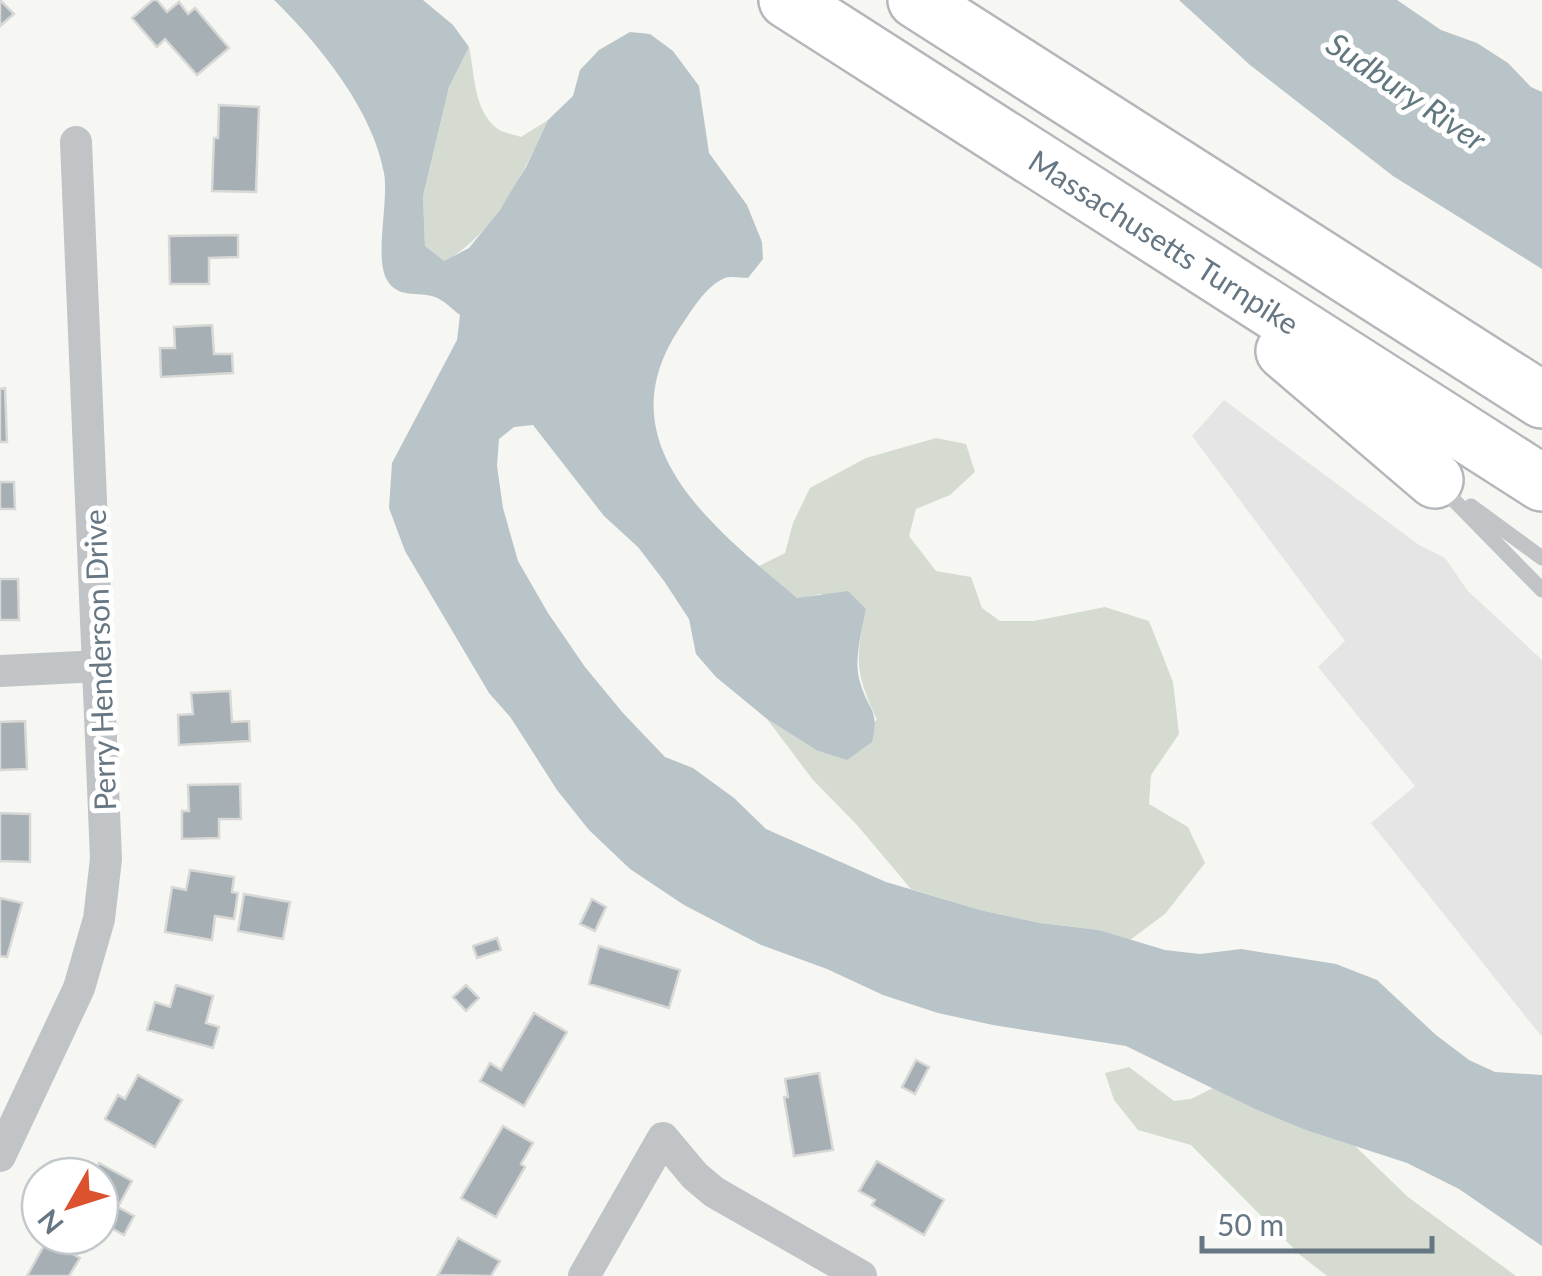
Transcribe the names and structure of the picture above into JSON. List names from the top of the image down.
{
  "streets": {
    "highway": ["Massachusetts Turnpike"],
    "street": ["Perry Henderson Drive"]
  },
  "water": ["Sudbury River"],
  "scale_bar": "50 m",
  "north": "bottom left"
}
